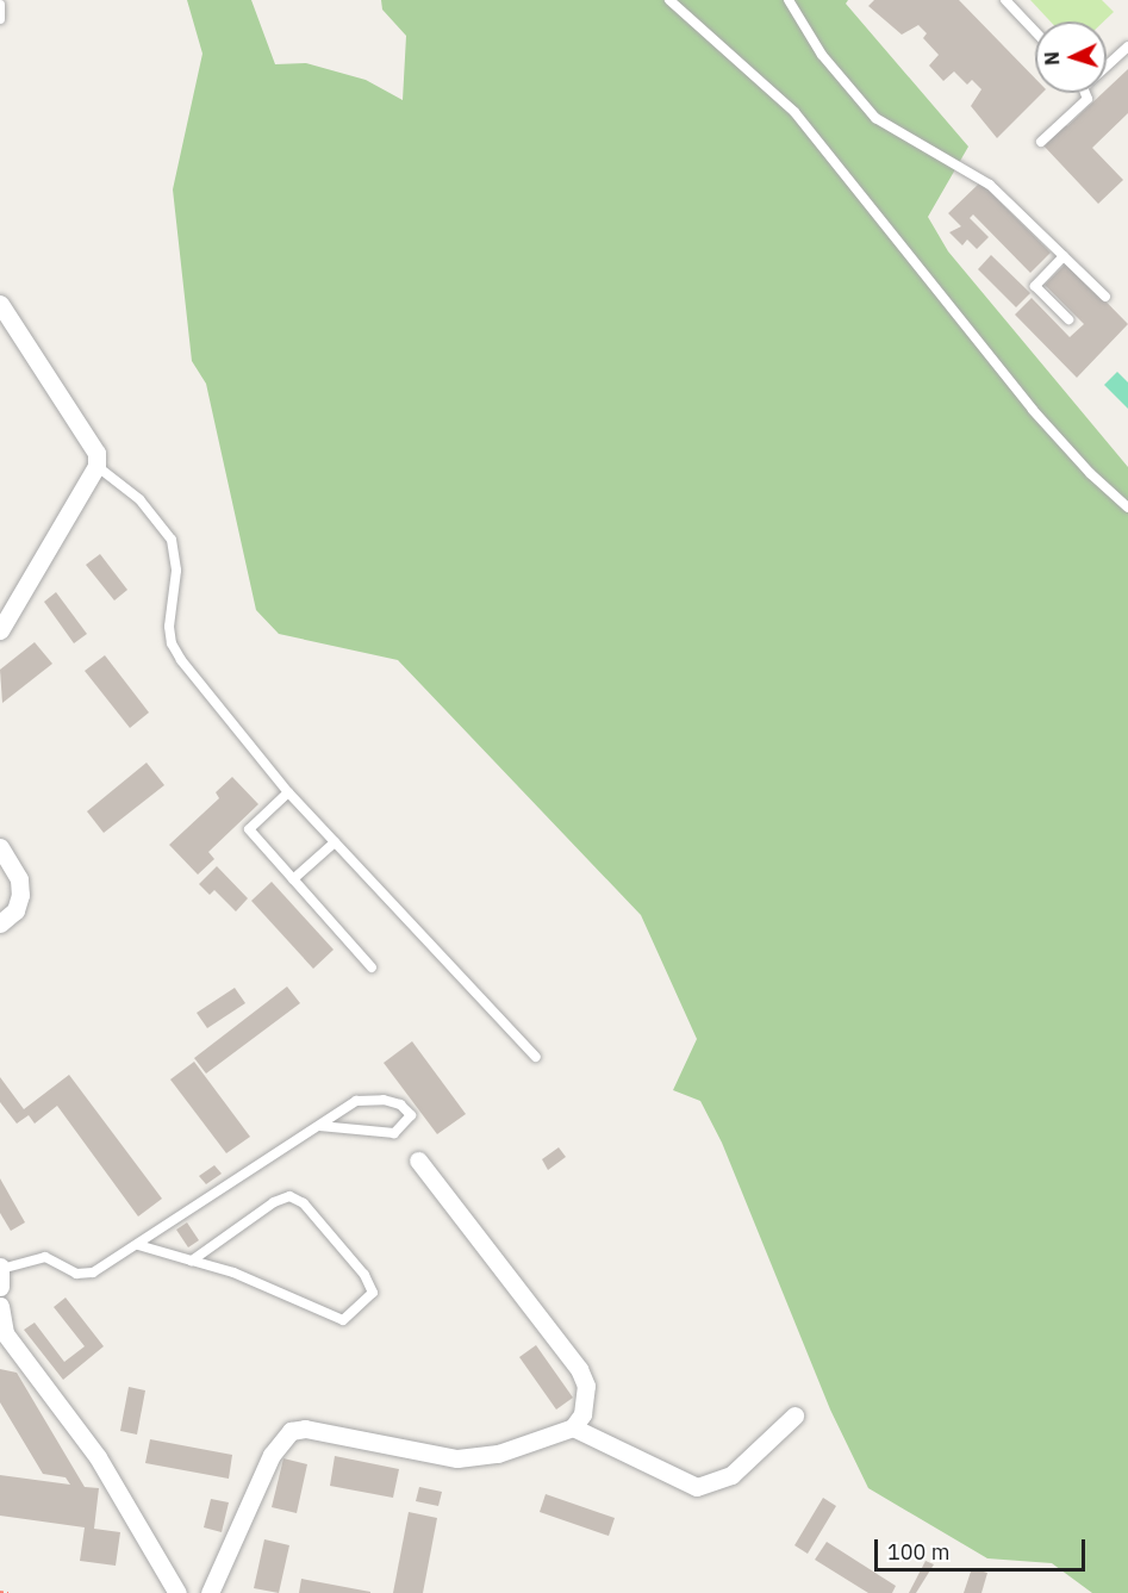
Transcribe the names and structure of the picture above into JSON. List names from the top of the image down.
{
  "scale_bar": "100 m",
  "north": "left"
}
